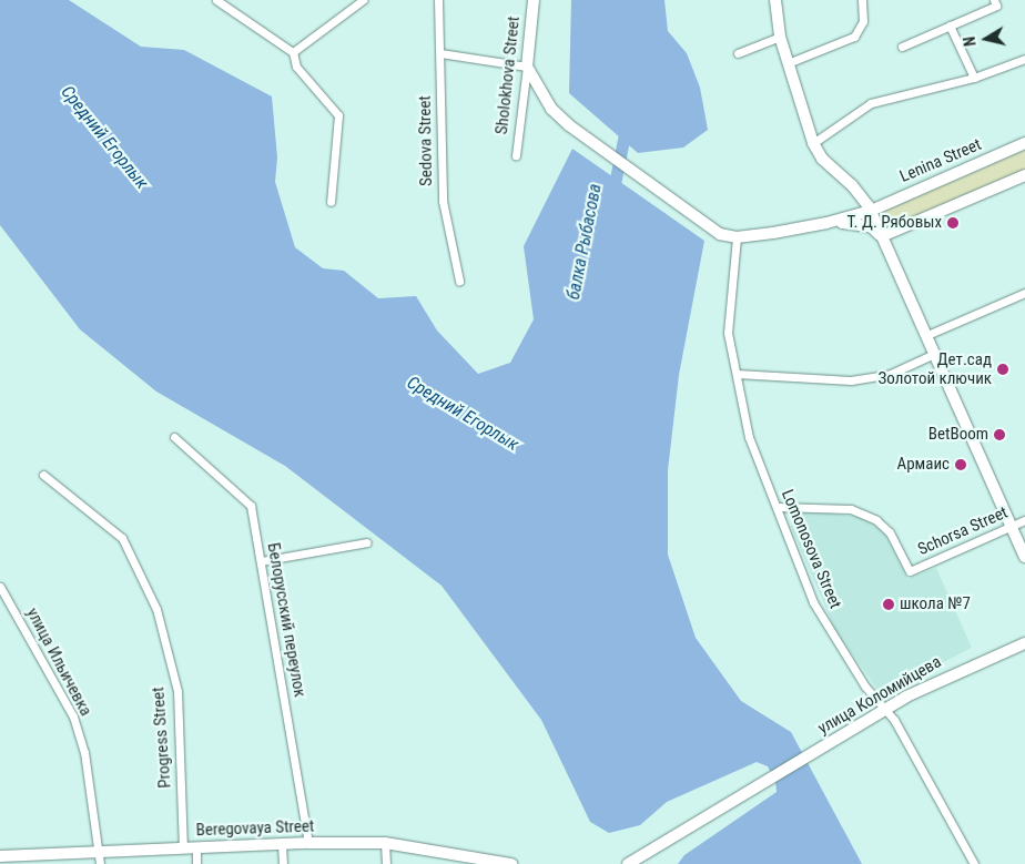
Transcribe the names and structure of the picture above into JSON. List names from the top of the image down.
{
  "streets": {
    "main road": [
      "Sholokhova Street",
      "Lenina Street",
      "улица Коломийцева",
      "Beregovaya Street"
    ],
    "street": [
      "Sedova Street",
      "Schorsa Street",
      "Lomonosova Street",
      "Белорусский переулок",
      "улица Ильичевка",
      "Progress Street"
    ]
  },
  "crossings": [
    ["Schorsa Street", "Lomonosova Street"],
    ["Lomonosova Street", "улица Коломийцева"],
    ["Белорусский переулок", "Beregovaya Street"],
    ["улица Ильичевка", "Beregovaya Street"],
    ["Progress Street", "Beregovaya Street"]
  ],
  "water": ["Средний Егорлык", "балка Рыбасова"],
  "places": [
    "Т. Д. Рябовых",
    "Дет.сад Золотой ключик",
    "BetBoom",
    "Армаис",
    "школа №7"
  ],
  "north": "left"
}
